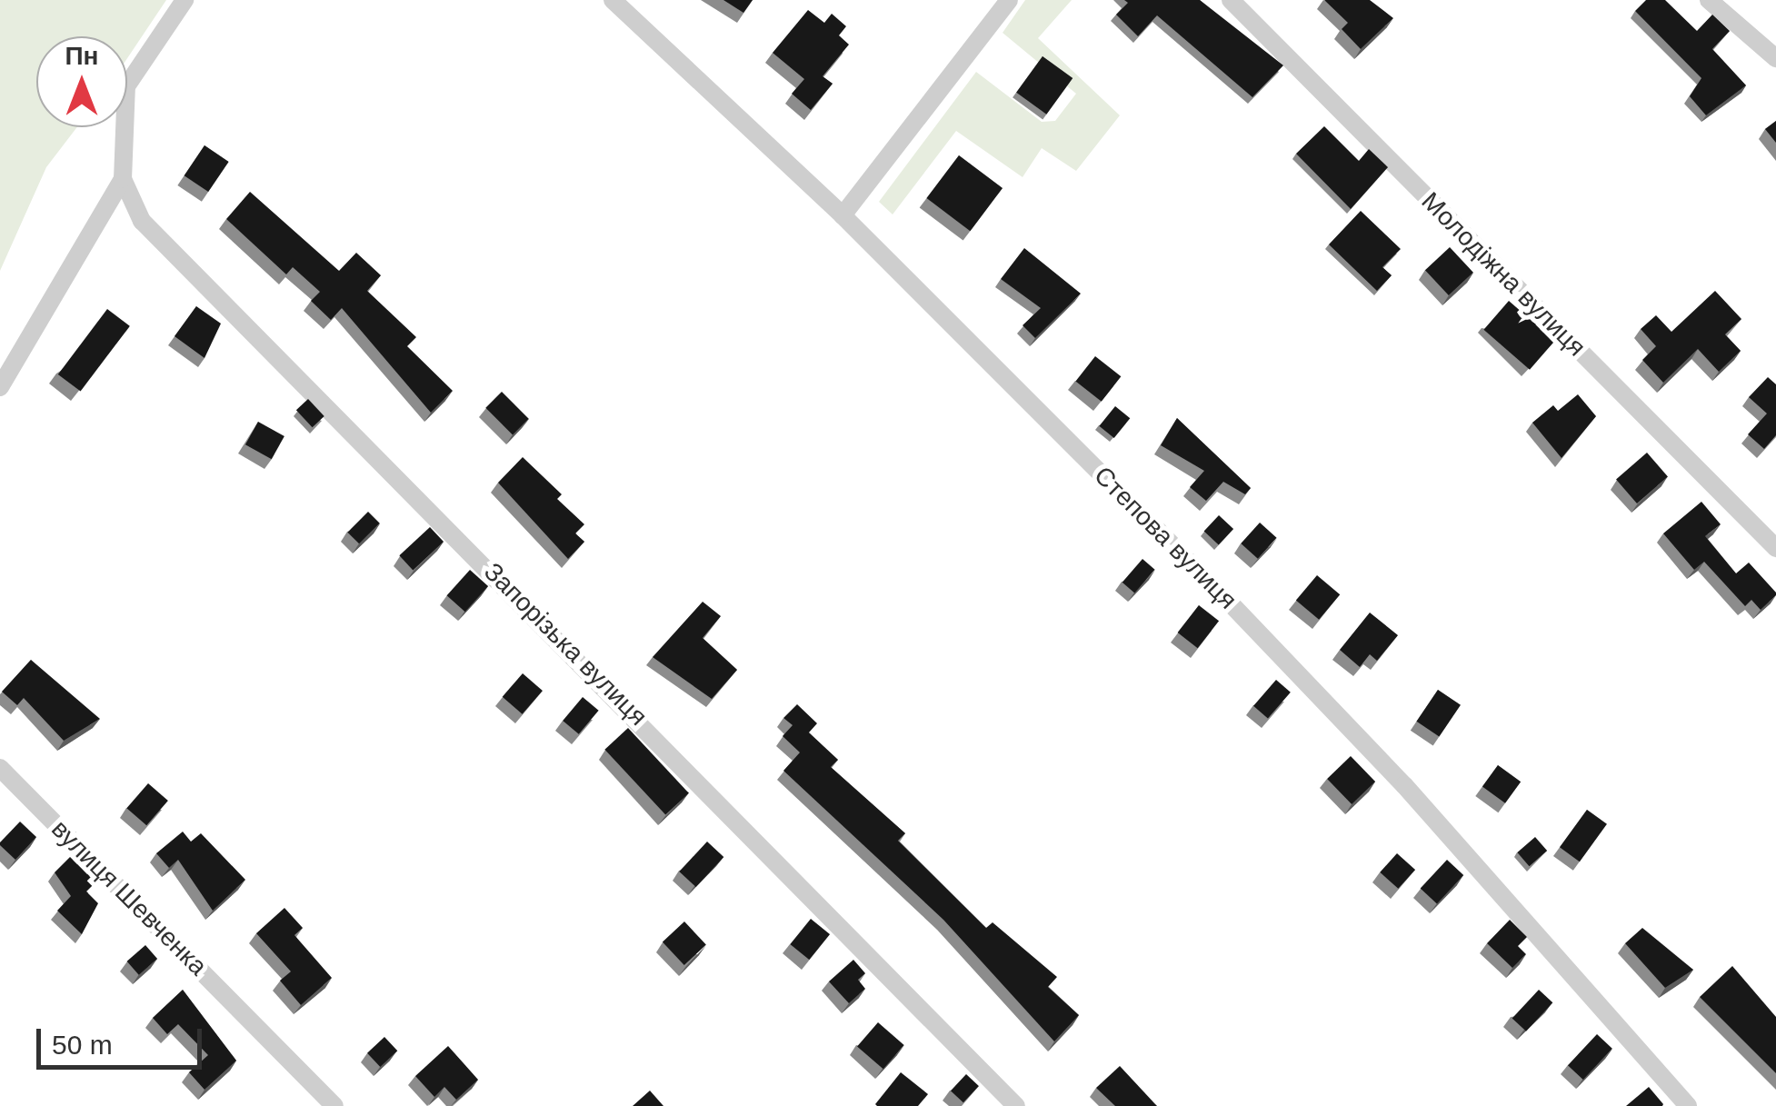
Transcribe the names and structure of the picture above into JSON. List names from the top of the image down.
{
  "streets": {
    "street": [
      "Молодіжна вулиця",
      "Степова вулиця",
      "Запорізька вулиця",
      "вулиця Шевченка"
    ]
  },
  "scale_bar": "50 m",
  "north": "top"
}
